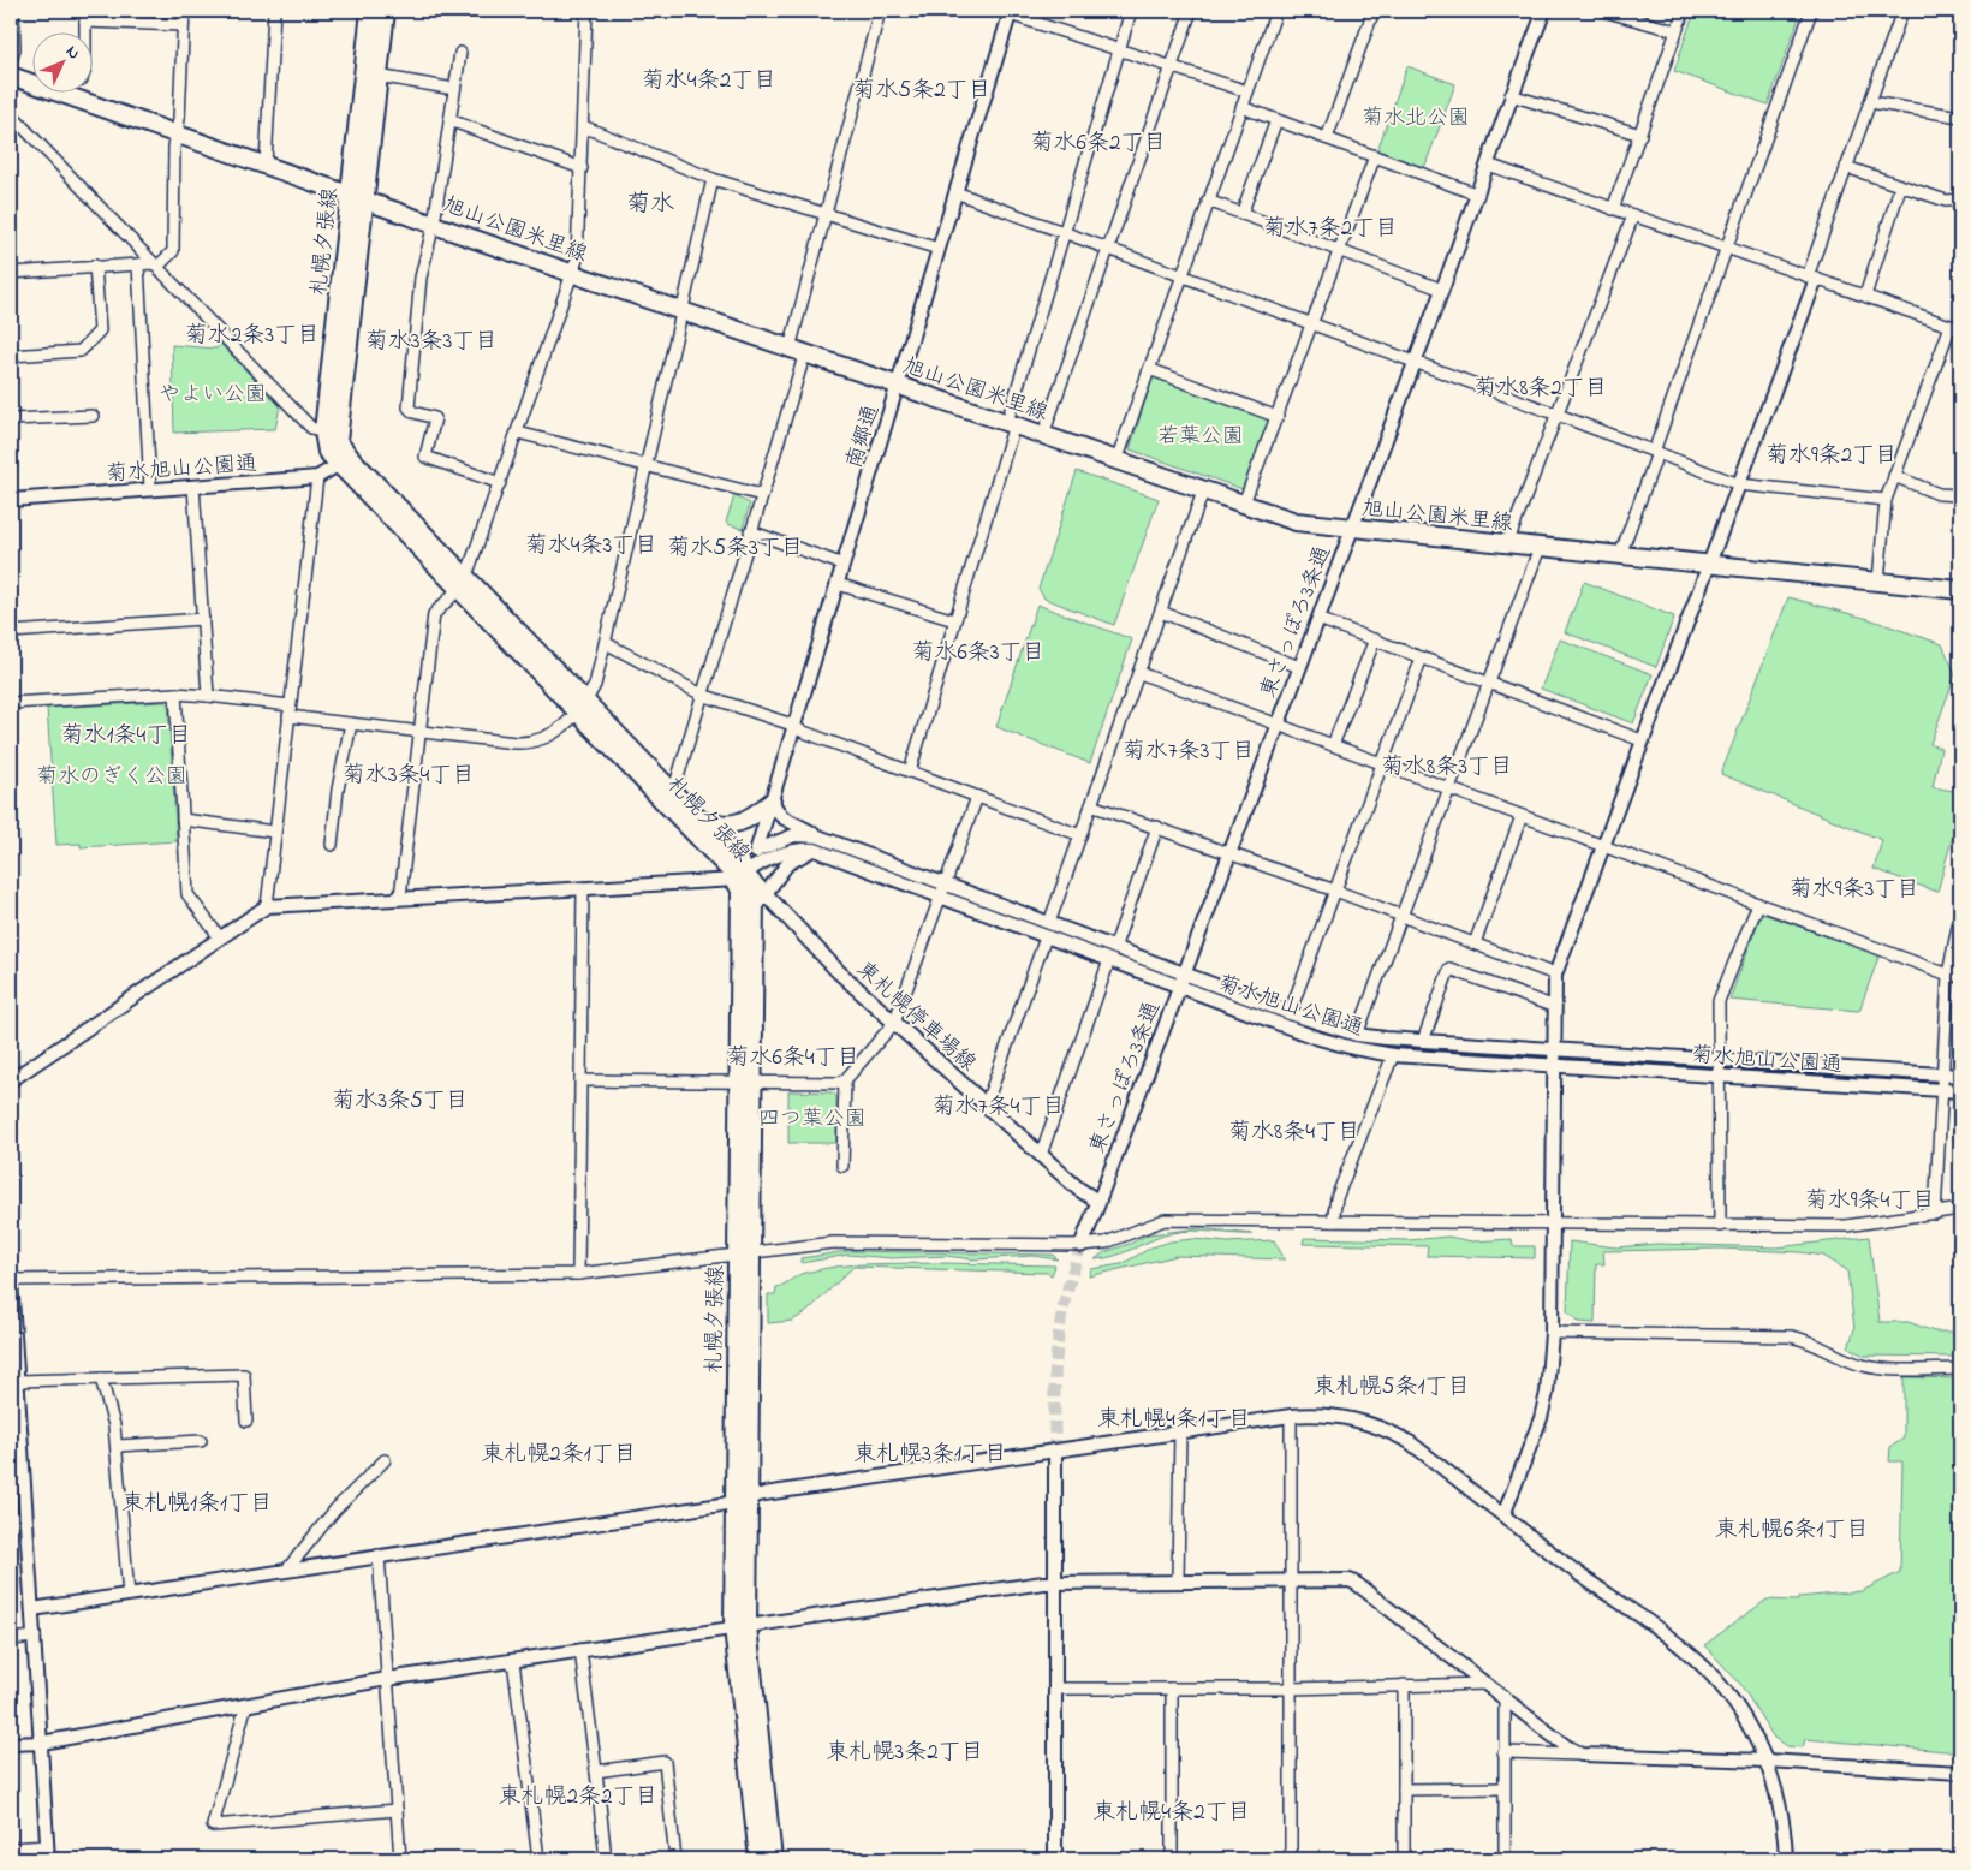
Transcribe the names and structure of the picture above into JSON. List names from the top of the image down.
{
  "streets": {
    "main road": [
      "旭山公園米里線",
      "札幌夕張線",
      "東さっぽろ3条通",
      "東札幌停車場線"
    ],
    "street": ["南郷通", "菊水旭山公園通"]
  },
  "crossings": [
    ["旭山公園米里線", "札幌夕張線"],
    ["旭山公園米里線", "南郷通"],
    ["旭山公園米里線", "東さっぽろ3条通"],
    ["札幌夕張線", "南郷通"],
    ["札幌夕張線", "菊水旭山公園通"],
    ["札幌夕張線", "東札幌停車場線"],
    ["南郷通", "菊水旭山公園通"],
    ["菊水旭山公園通", "東さっぽろ3条通"],
    ["東さっぽろ3条通", "東札幌停車場線"]
  ],
  "districts": [
    "菊水4条2丁目",
    "菊水5条2丁目",
    "菊水6条2丁目",
    "菊水",
    "菊水7条2丁目",
    "菊水2条3丁目",
    "菊水3条3丁目",
    "菊水8条2丁目",
    "菊水9条2丁目",
    "菊水4条3丁目",
    "菊水5条3丁目",
    "菊水6条3丁目",
    "菊水1条4丁目",
    "菊水7条3丁目",
    "菊水8条3丁目",
    "菊水3条4丁目",
    "菊水9条3丁目",
    "菊水6条4丁目",
    "菊水3条5丁目",
    "菊水7条4丁目",
    "菊水8条4丁目",
    "菊水9条4丁目",
    "東札幌5条1丁目",
    "東札幌4条1丁目",
    "東札幌2条1丁目",
    "東札幌3条1丁目",
    "東札幌1条1丁目",
    "東札幌6条1丁目",
    "東札幌3条2丁目",
    "東札幌2条2丁目",
    "東札幌4条2丁目"
  ],
  "parks": [
    "菊水北公園",
    "やよい公園",
    "若葉公園",
    "菊水のぎく公園",
    "四つ葉公園"
  ],
  "north": "top right"
}
